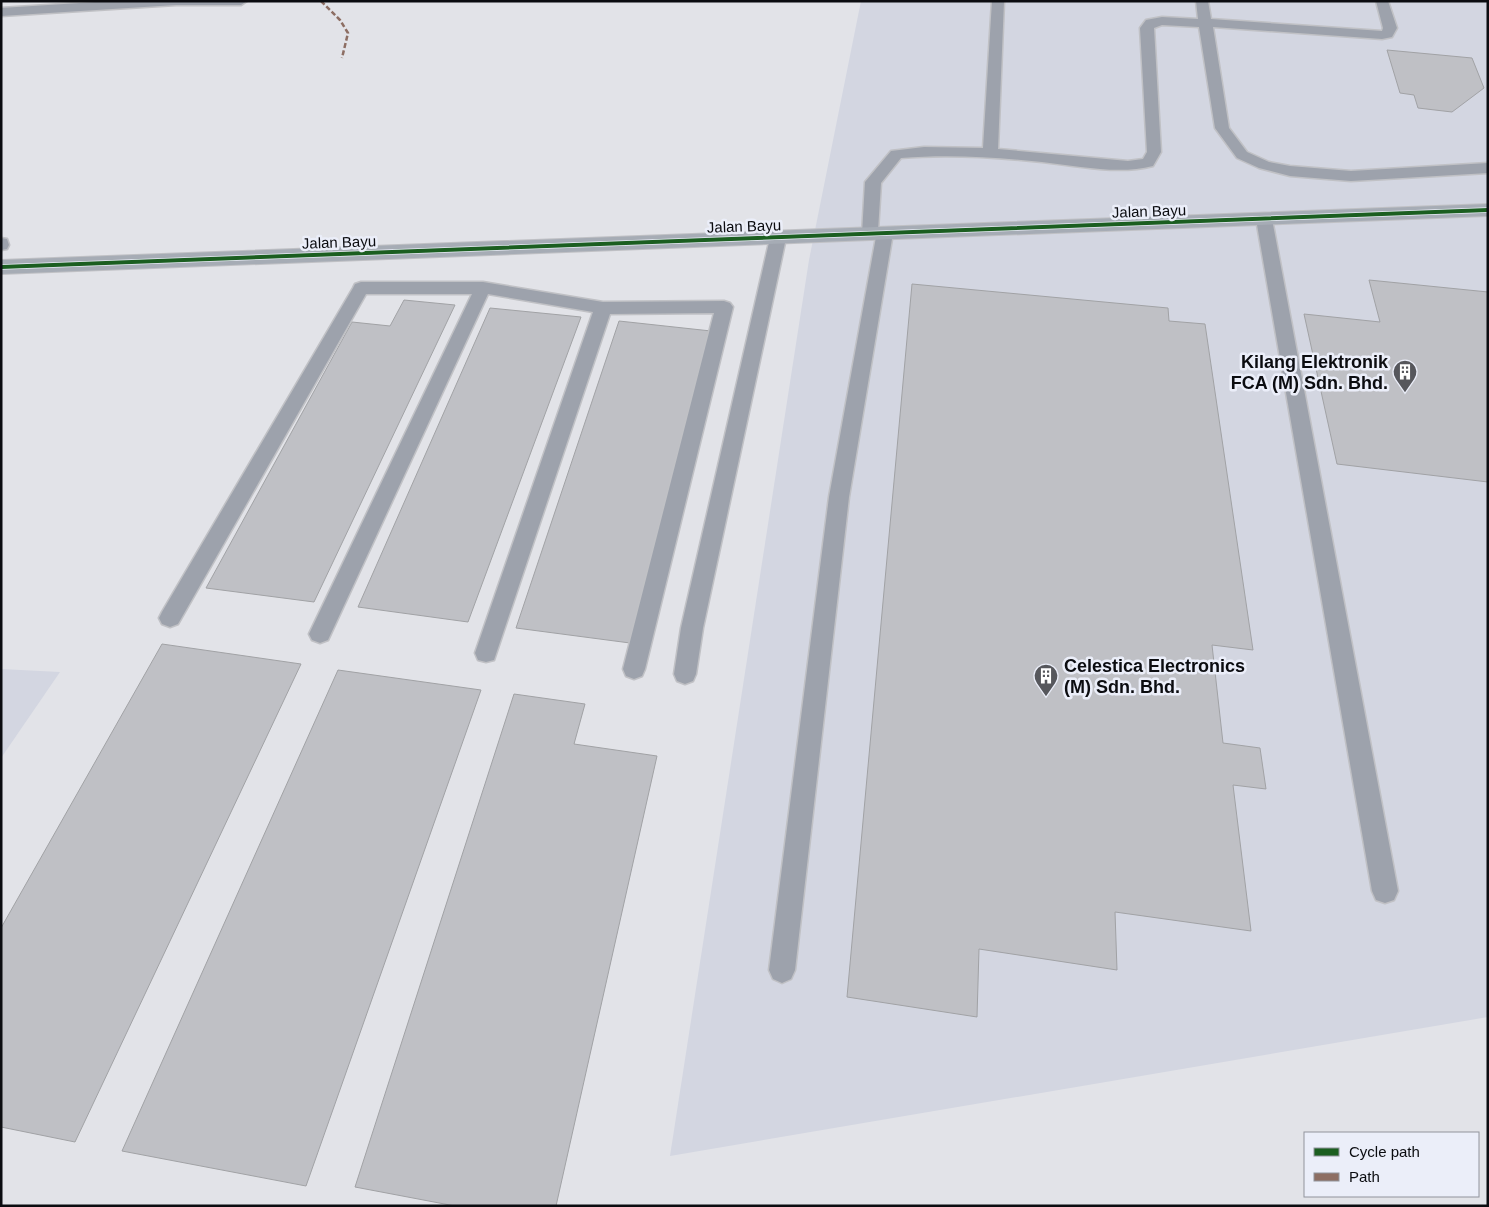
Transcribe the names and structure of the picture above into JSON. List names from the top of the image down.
{
  "streets": {
    "street": ["Jalan Bayu"]
  },
  "places": {
    "building": ["Kilang Elektronik FCA (M) Sdn. Bhd.", "Celestica Electronics (M) Sdn. Bhd."]
  },
  "legend": ["Cycle path", "Path"]
}
